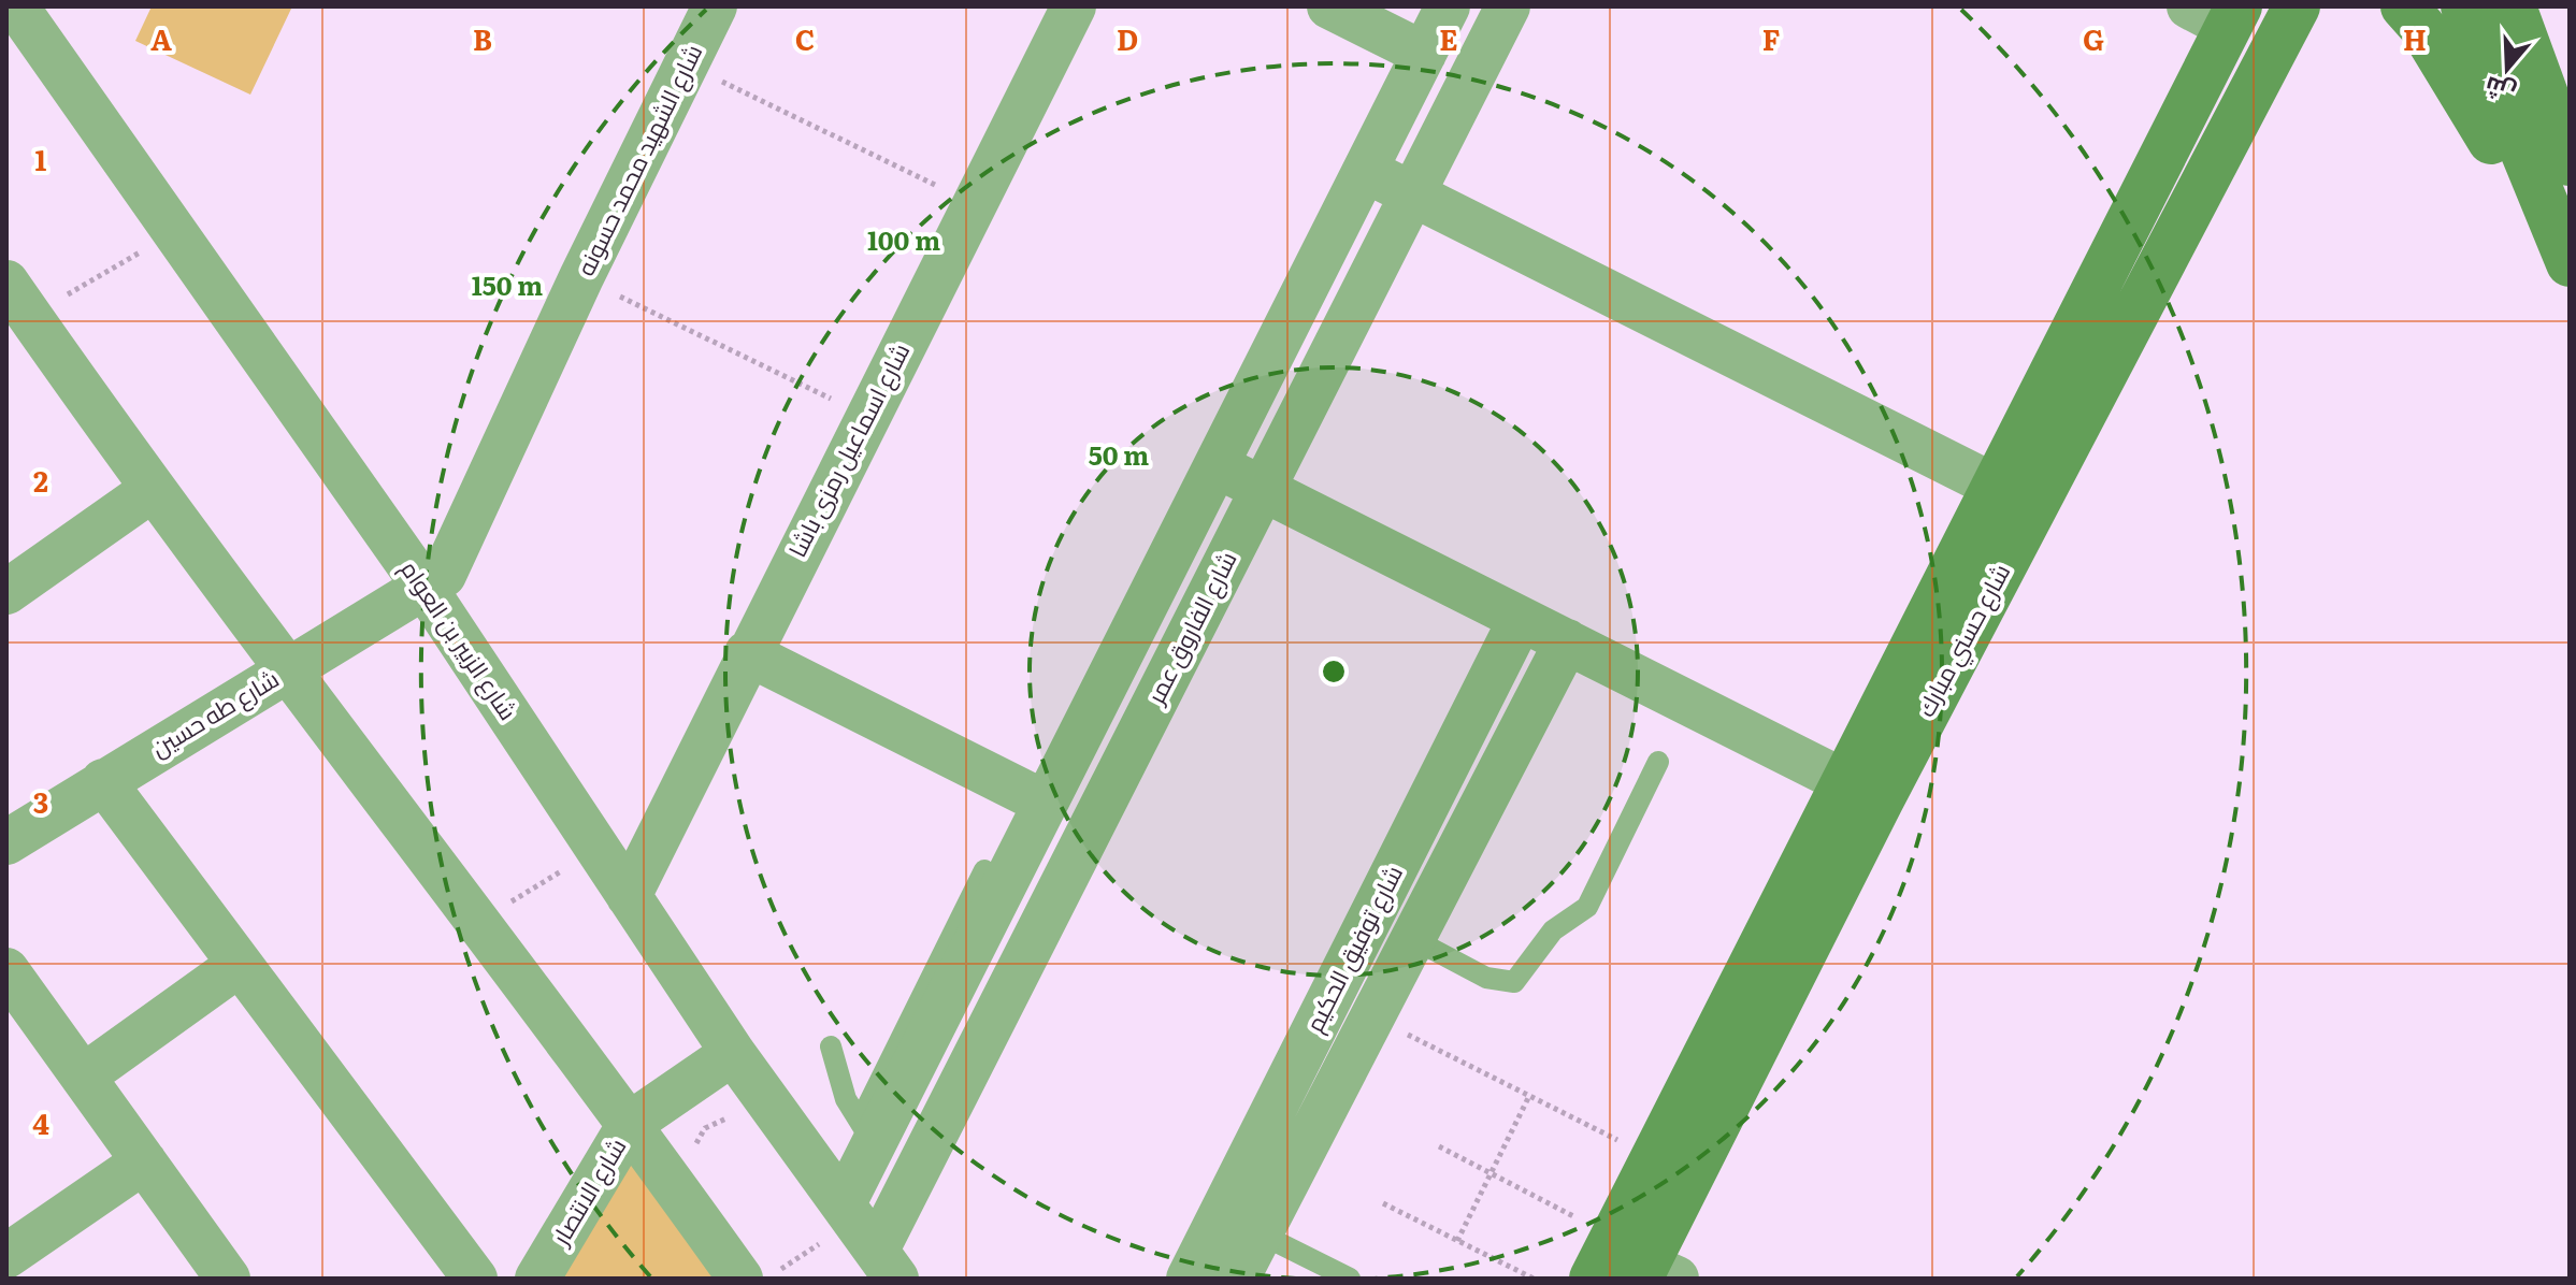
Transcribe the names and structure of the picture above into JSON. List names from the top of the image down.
{
  "streets": {
    "street": [
      "شارع الشهيد محمد حسونه",
      "شارع اسماعيل رمزى باشا",
      "شارع الفاروق عمر",
      "شارع الزبير بن العوام",
      "شارع حسني مبارك",
      "شارع طه حسين",
      "شارع توفيق الحكيم",
      "شارع الانتصار"
    ]
  },
  "crossings": [
    ["شارع الشهيد محمد حسونه", "شارع الزبير بن العوام"],
    ["شارع الشهيد محمد حسونه", "شارع طه حسين"],
    ["شارع اسماعيل رمزى باشا", "شارع الزبير بن العوام"],
    ["شارع الفاروق عمر", "شارع الزبير بن العوام"],
    ["شارع الزبير بن العوام", "شارع طه حسين"],
    ["شارع الزبير بن العوام", "شارع الانتصار"]
  ],
  "north": "bottom",
  "grid": {
    "columns": [
      "A",
      "B",
      "C",
      "D",
      "E",
      "F",
      "G",
      "H"
    ],
    "rows": [
      "1",
      "2",
      "3",
      "4"
    ]
  },
  "rings": ["100 m", "150 m", "50 m"]
}
